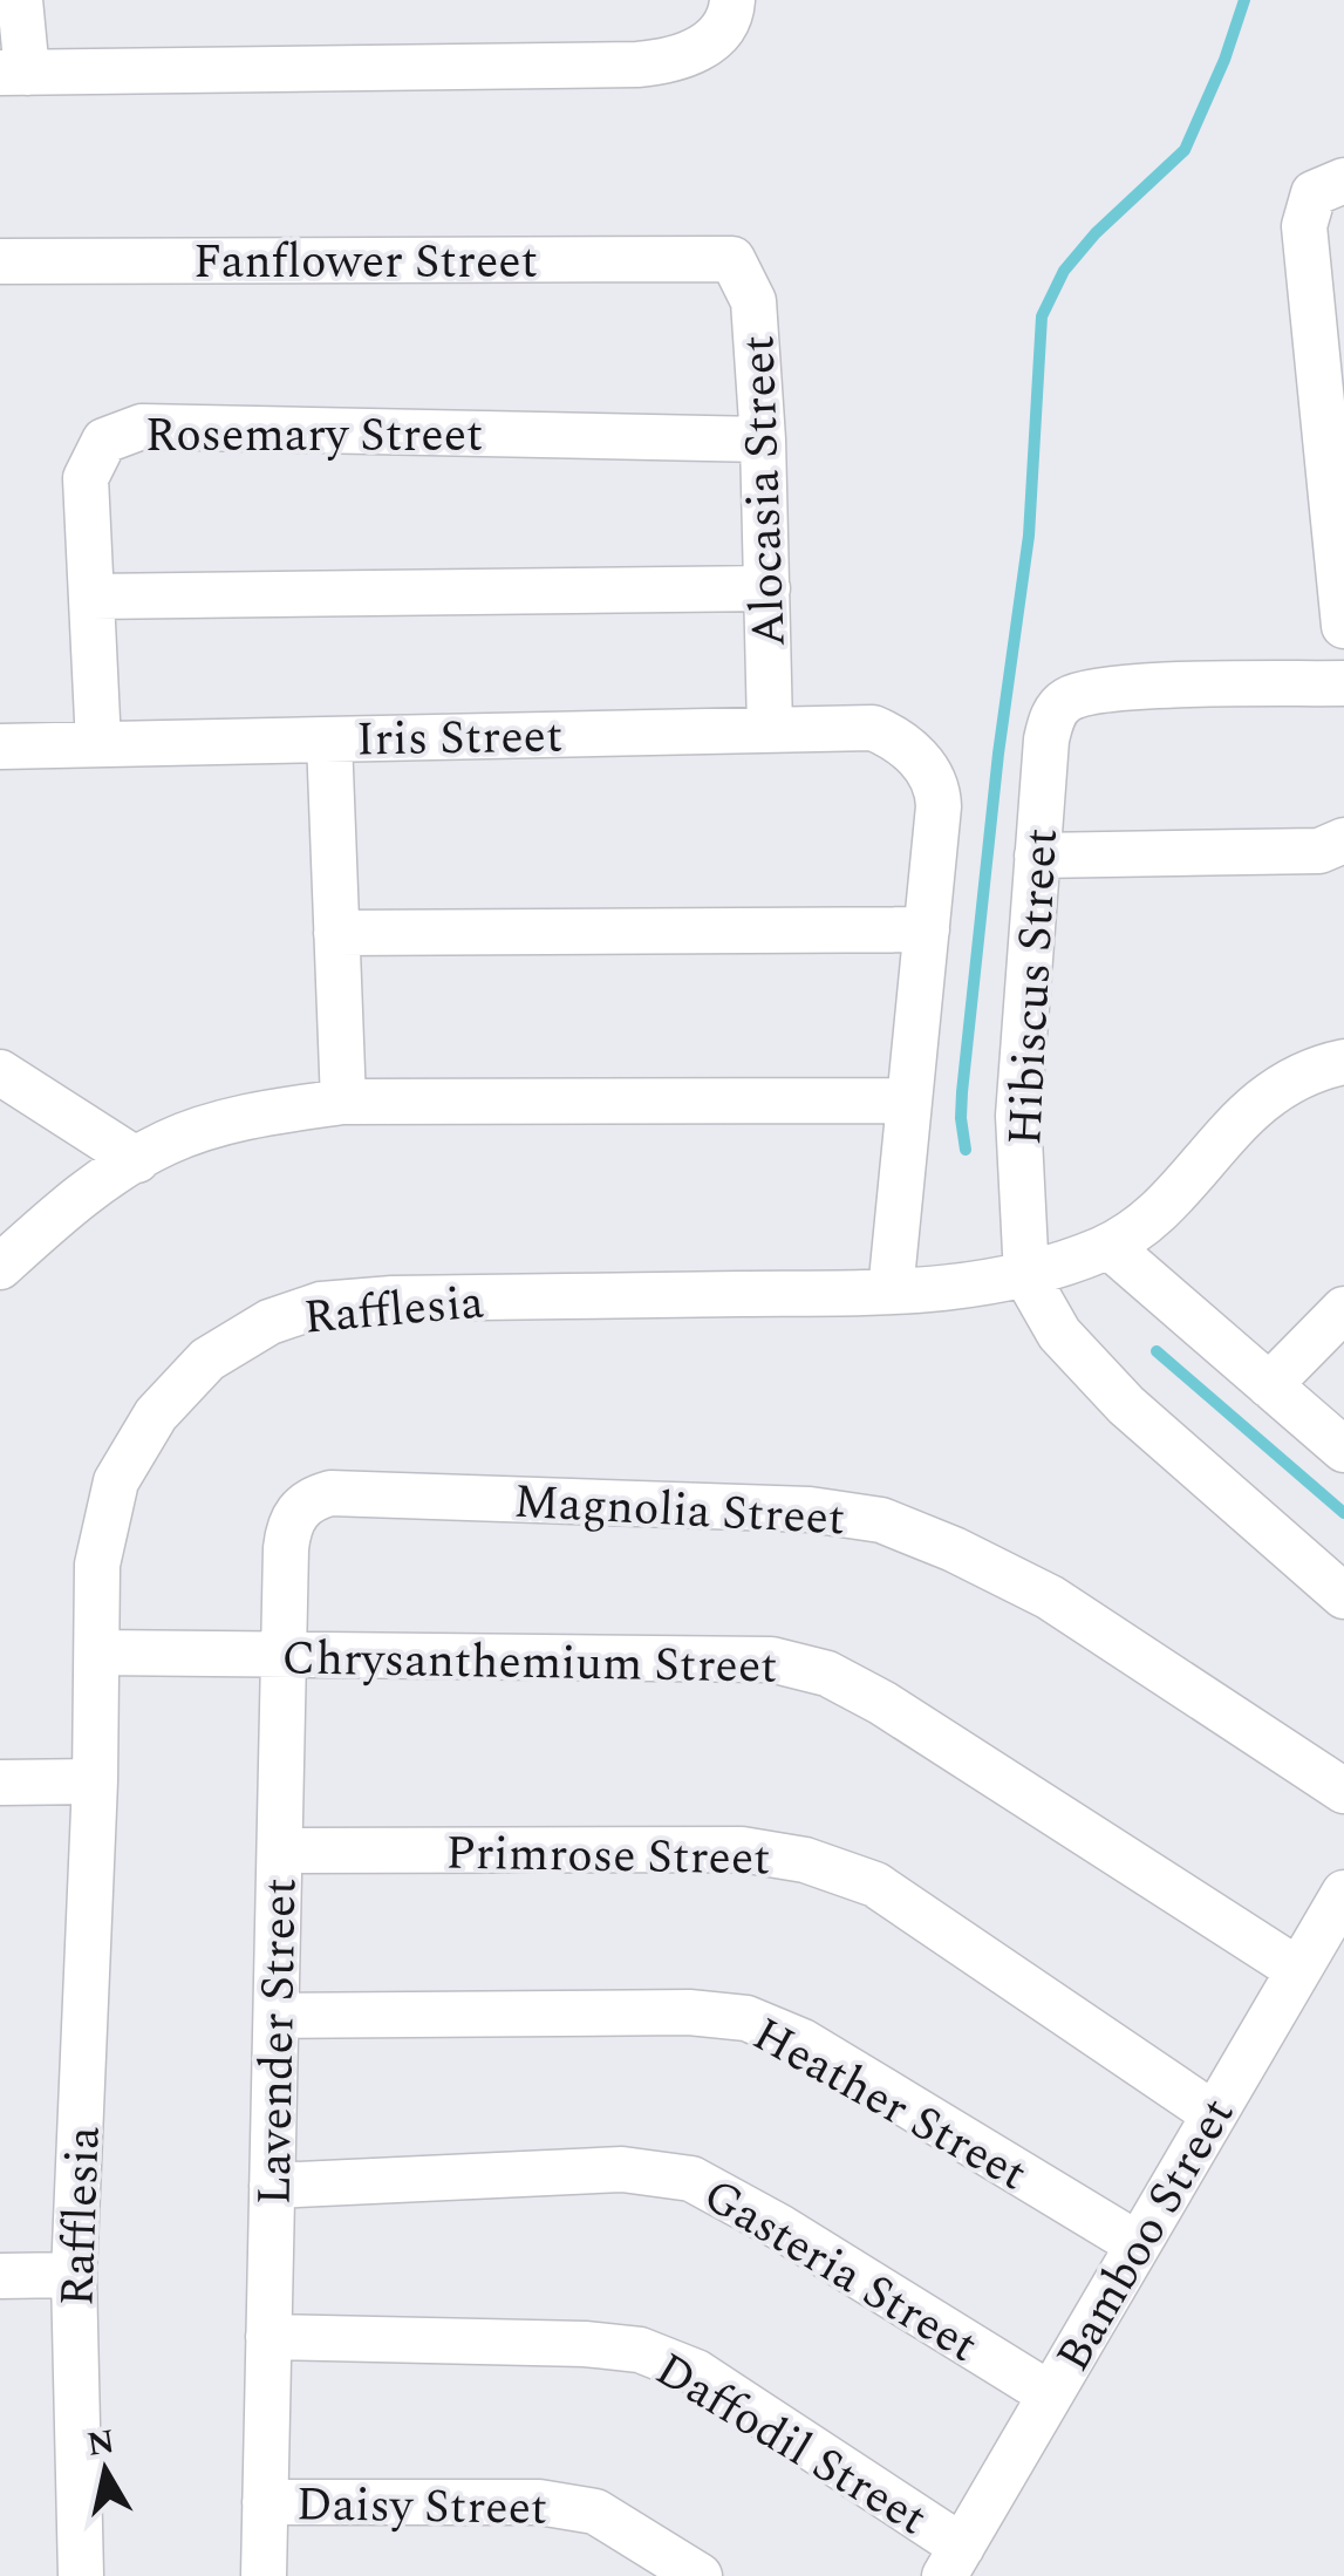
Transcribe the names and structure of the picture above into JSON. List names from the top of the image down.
{
  "streets": {
    "street": [
      "Fanflower Street",
      "Rosemary Street",
      "Alocasia Street",
      "Iris Street",
      "Hibiscus Street",
      "Rafflesia",
      "Magnolia Street",
      "Chrysanthemium Street",
      "Primrose Street",
      "Lavender Street",
      "Heather Street",
      "Bamboo Street",
      "Gasteria Street",
      "Daffodil Street",
      "Daisy Street"
    ]
  },
  "crossings": [
    ["Fanflower Street", "Alocasia Street"],
    ["Rosemary Street", "Alocasia Street"],
    ["Rosemary Street", "Iris Street"],
    ["Alocasia Street", "Iris Street"],
    ["Hibiscus Street", "Rafflesia"],
    ["Rafflesia", "Chrysanthemium Street"],
    ["Magnolia Street", "Lavender Street"],
    ["Chrysanthemium Street", "Lavender Street"],
    ["Chrysanthemium Street", "Bamboo Street"],
    ["Primrose Street", "Lavender Street"],
    ["Primrose Street", "Bamboo Street"],
    ["Lavender Street", "Heather Street"],
    ["Lavender Street", "Gasteria Street"],
    ["Lavender Street", "Daffodil Street"],
    ["Lavender Street", "Daisy Street"],
    ["Heather Street", "Bamboo Street"],
    ["Bamboo Street", "Gasteria Street"],
    ["Bamboo Street", "Daffodil Street"]
  ],
  "north": "top"
}
